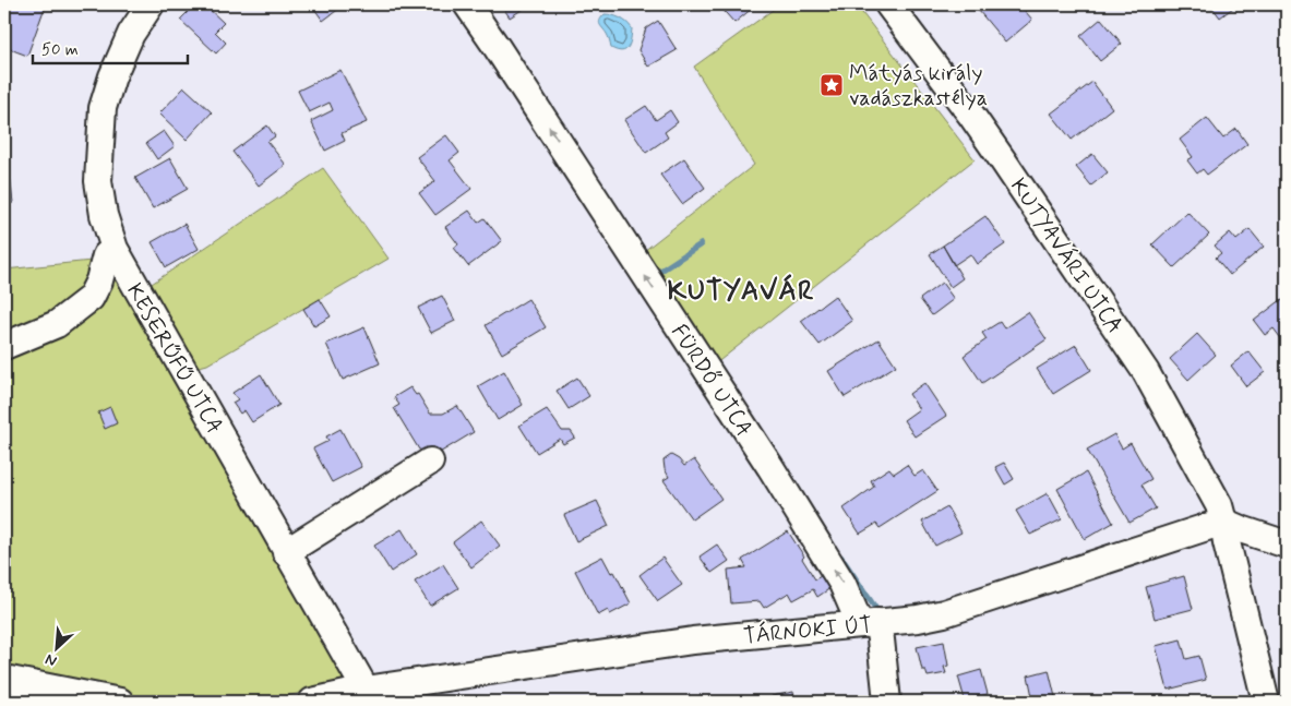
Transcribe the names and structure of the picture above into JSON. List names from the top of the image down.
{
  "streets": {
    "street": [
      "KUTYAVÁRI UTCA",
      "KESERŰFŰ UTCA",
      "FÜRDŐ UTCA",
      "TÁRNOKI ÚT"
    ]
  },
  "crossings": [
    ["KUTYAVÁRI UTCA", "TÁRNOKI ÚT"],
    ["KESERŰFŰ UTCA", "TÁRNOKI ÚT"],
    ["FÜRDŐ UTCA", "TÁRNOKI ÚT"]
  ],
  "one_way": ["FÜRDŐ UTCA"],
  "districts": ["KUTYAVÁR"],
  "places": {
    "place": ["Mátyás király vadászkastélya"]
  },
  "scale_bar": "50 m",
  "north": "bottom left"
}
